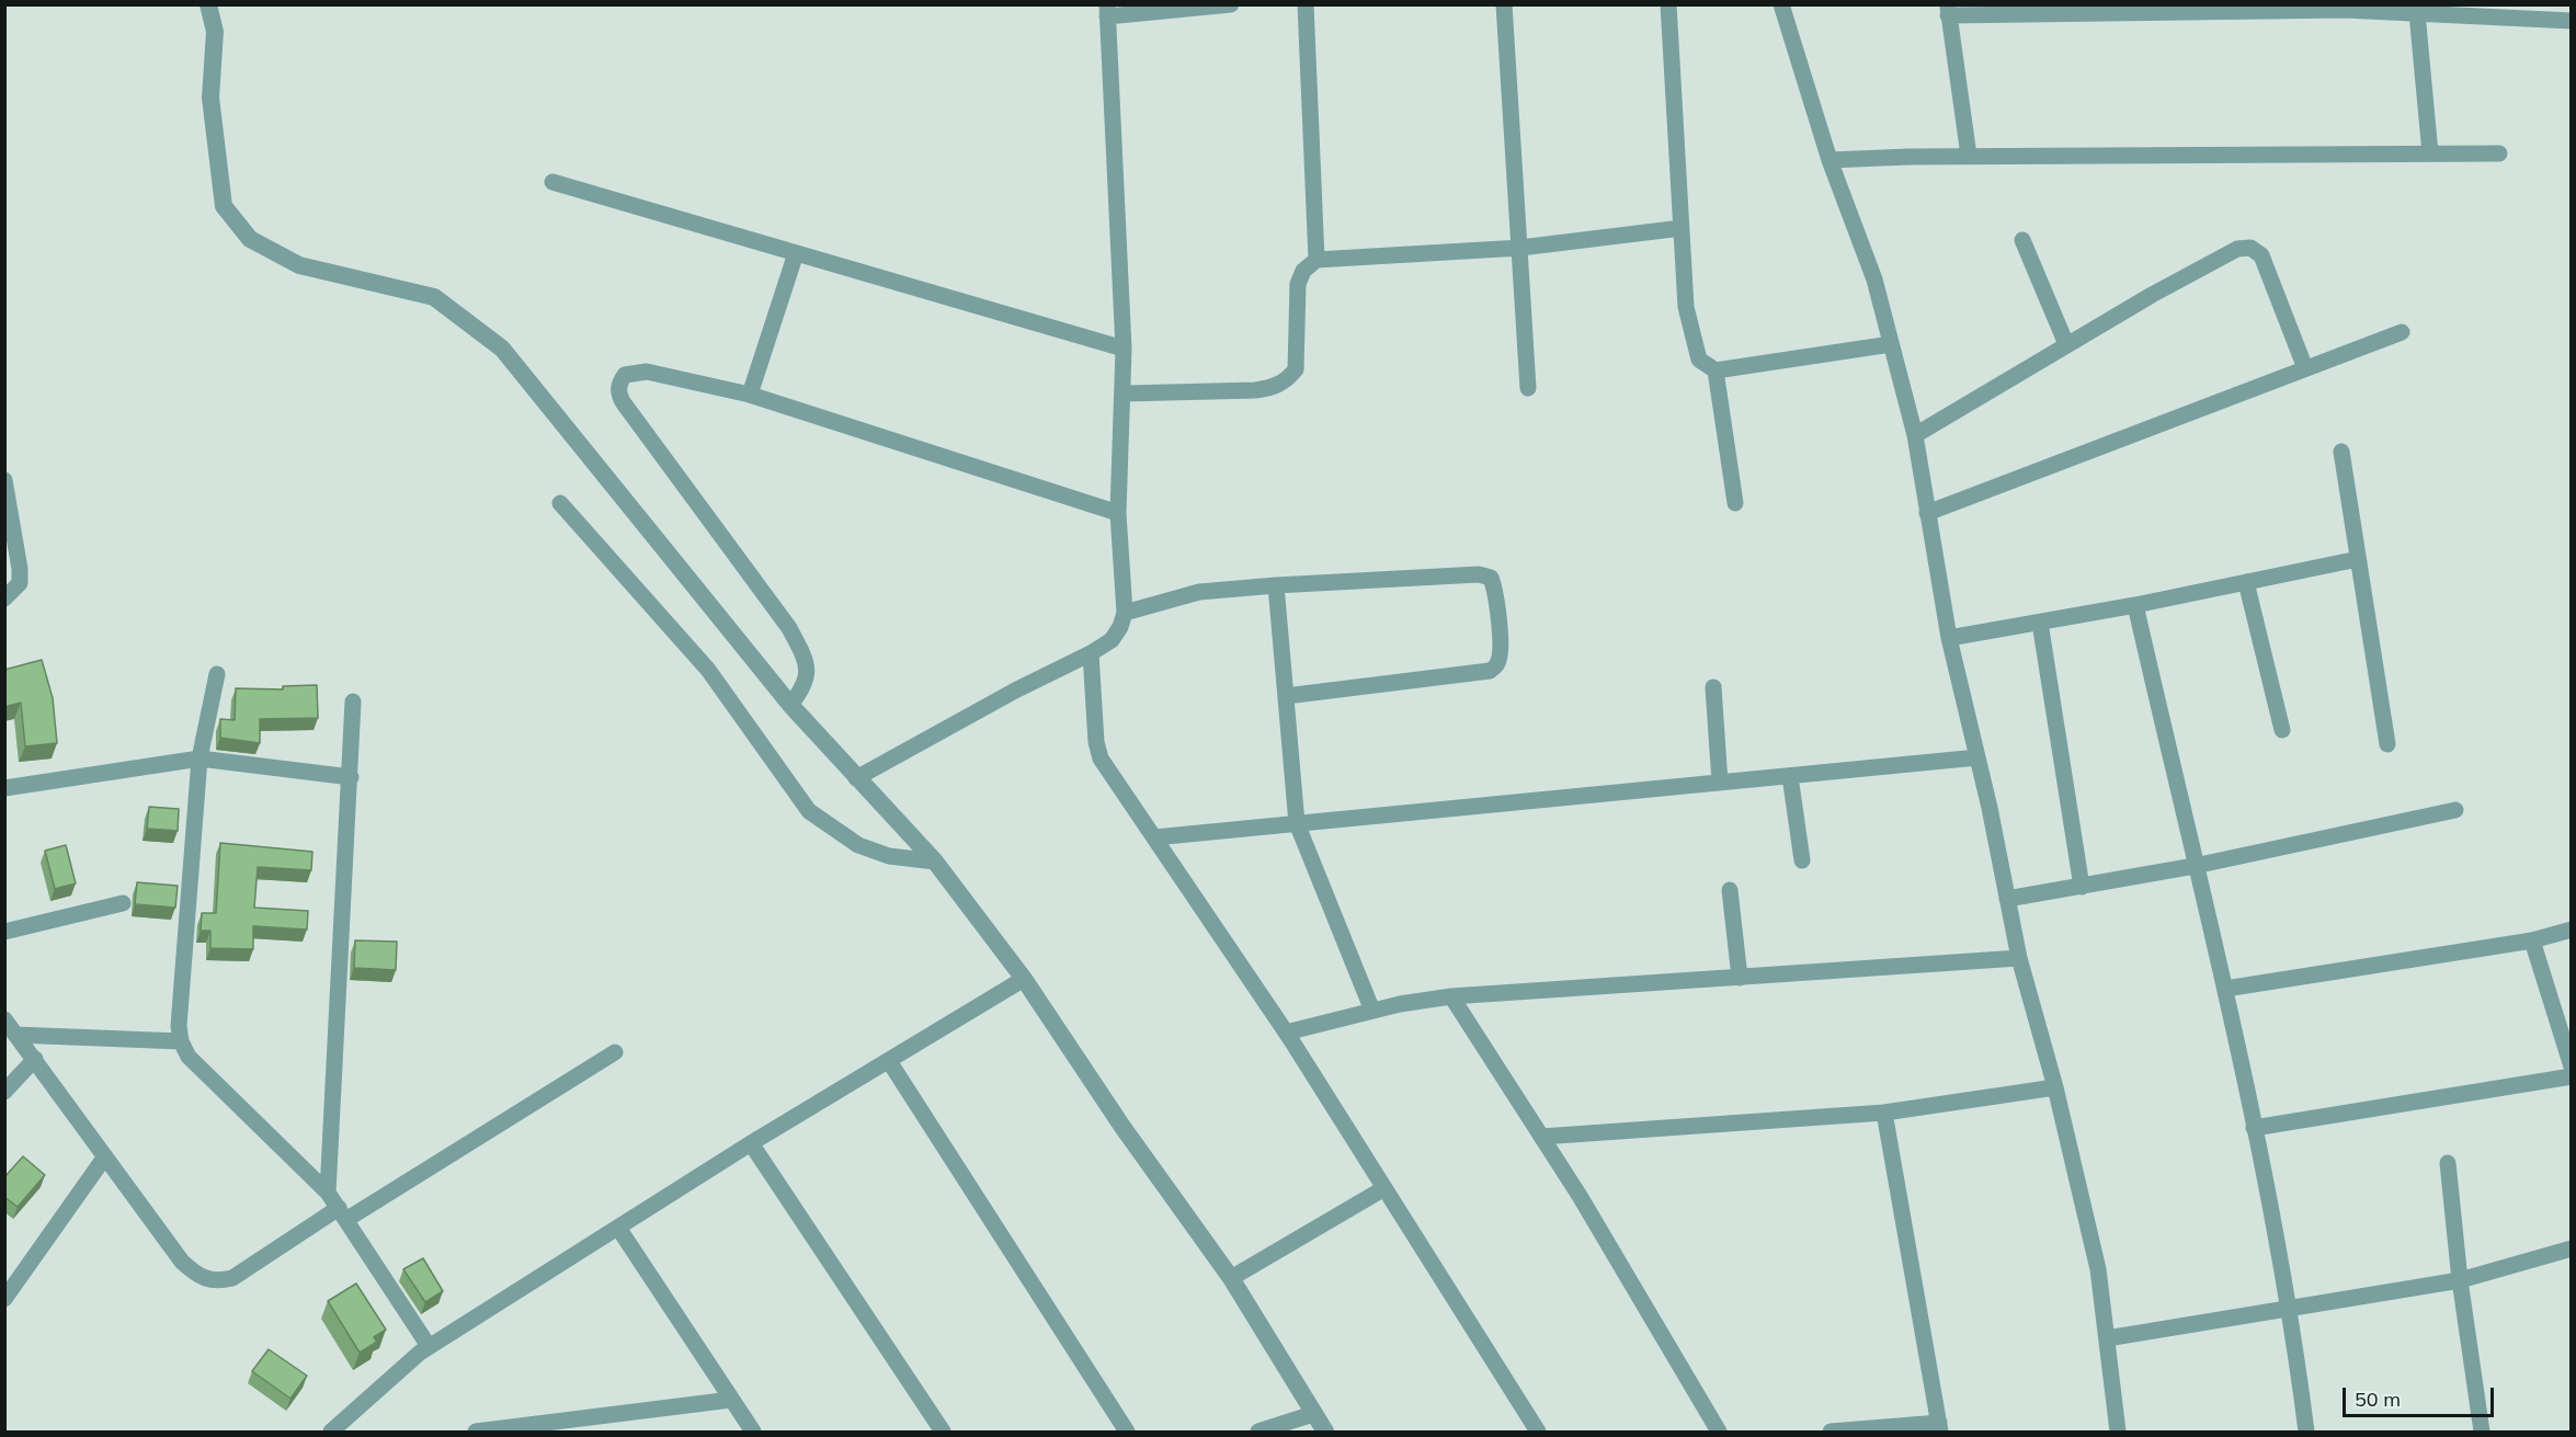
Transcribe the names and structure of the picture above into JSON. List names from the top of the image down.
{
  "scale_bar": "50 m"
}
